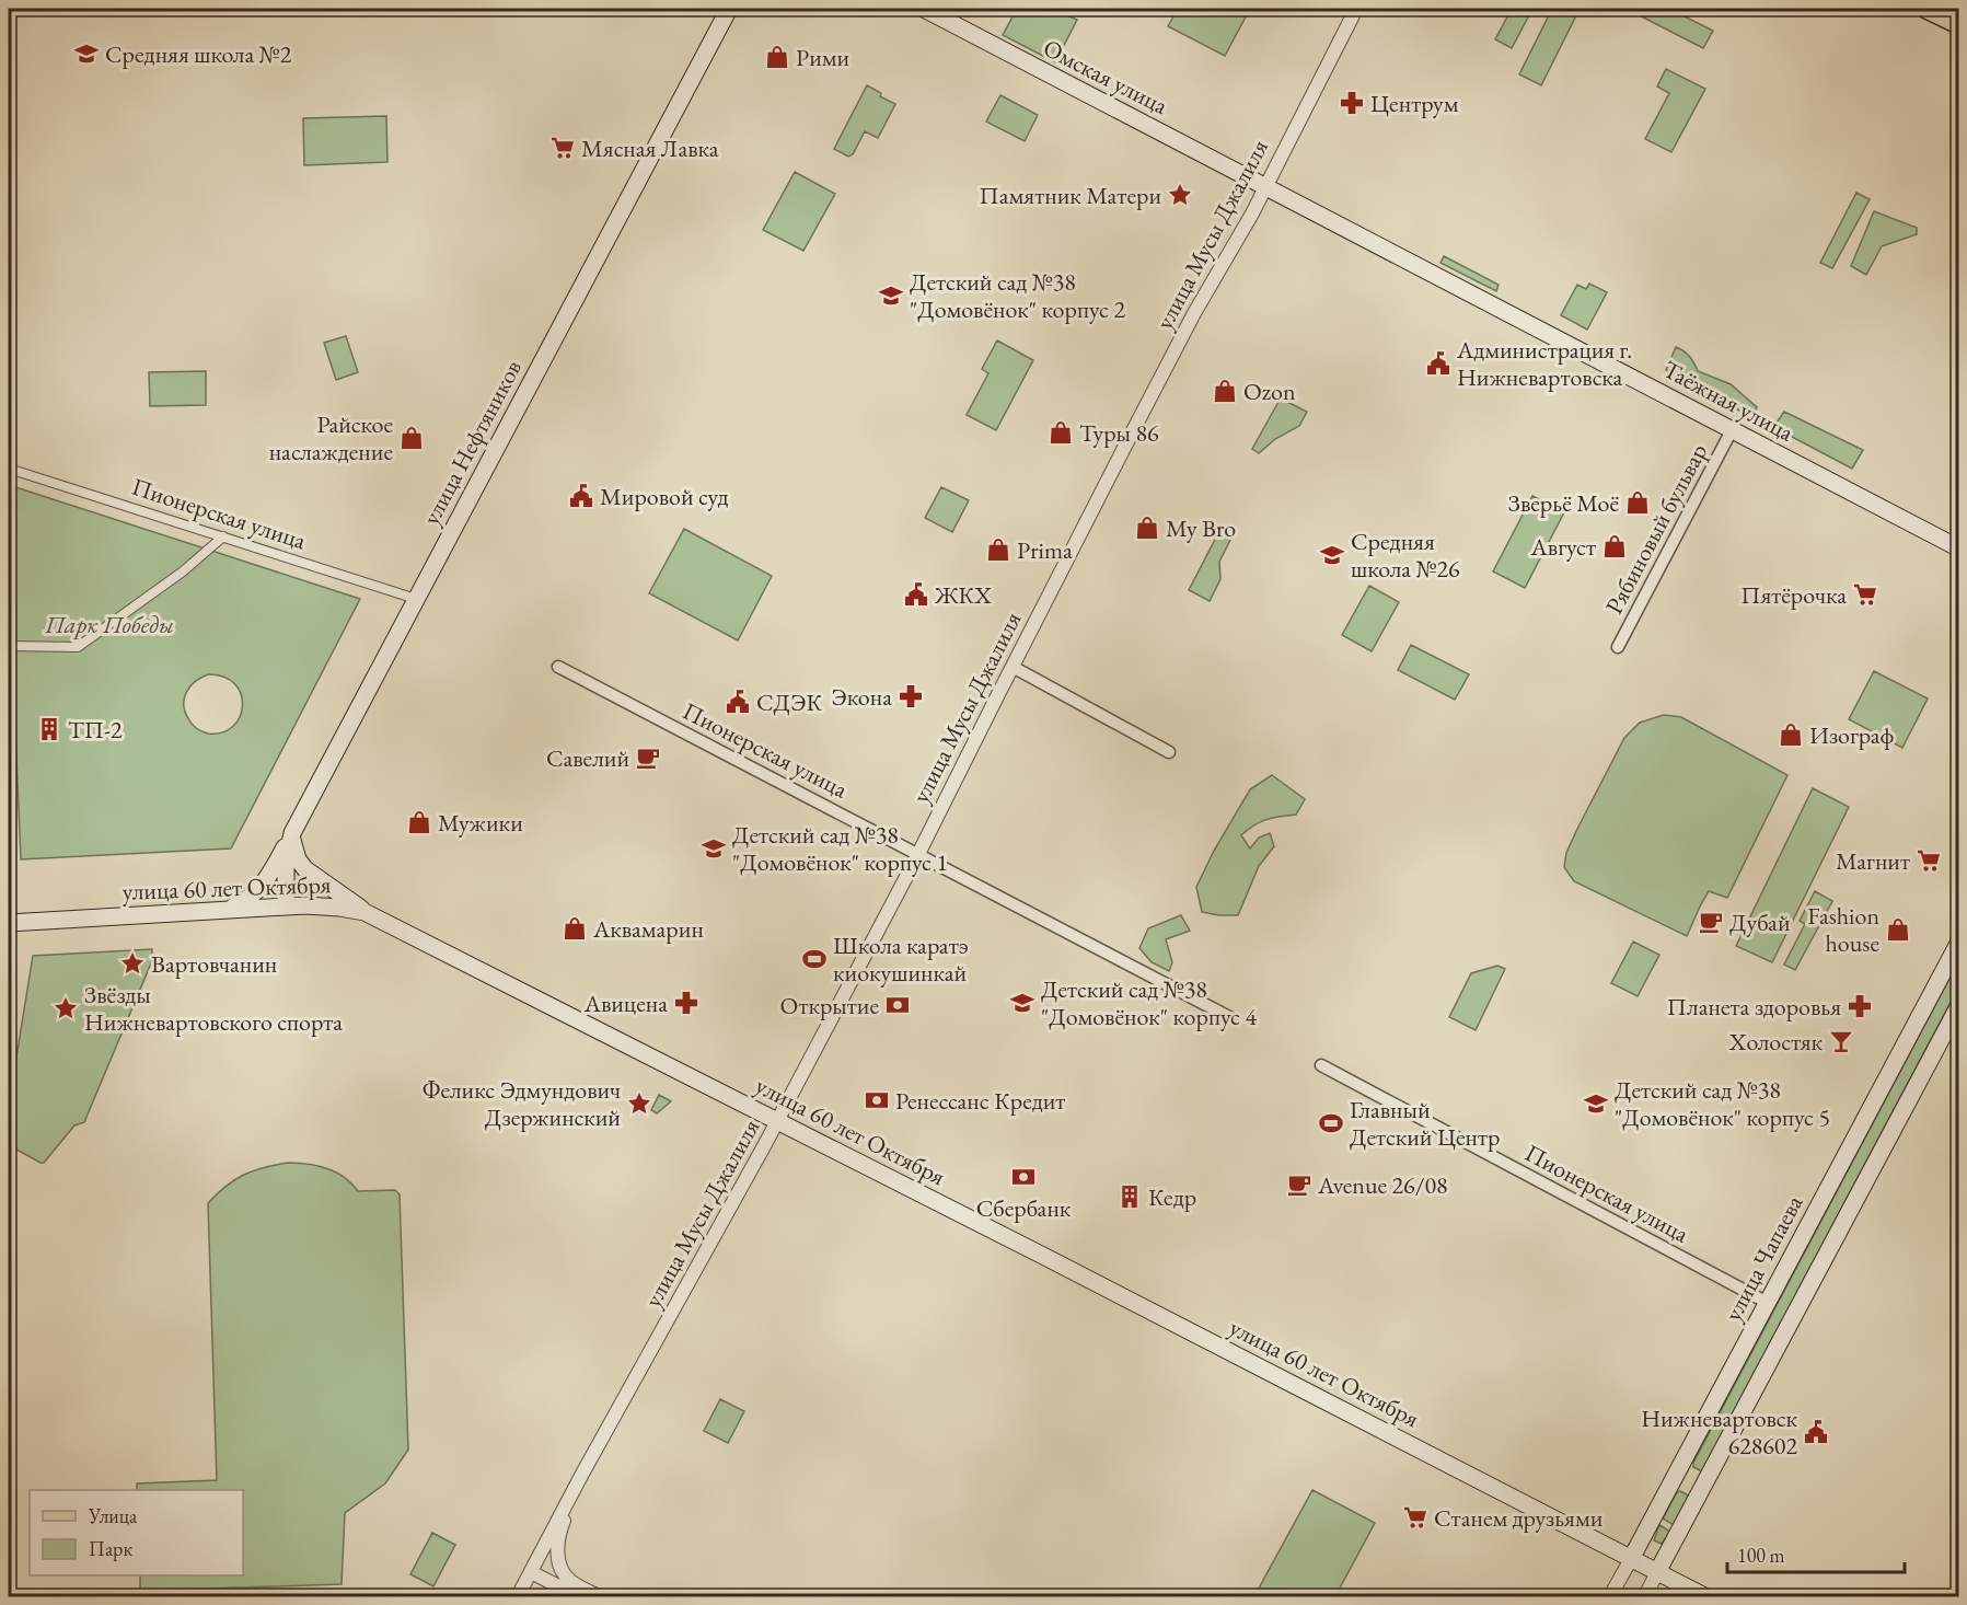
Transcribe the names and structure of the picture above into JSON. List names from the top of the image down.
{
  "streets": {
    "main road": [
      "Омская улица",
      "Таёжная улица",
      "улица Нефтяников",
      "улица 60 лет Октября",
      "улица Чапаева"
    ],
    "street": ["улица Мусы Джалиля", "Пионерская улица", "Рябиновый бульвар"]
  },
  "crossings": [
    ["Омская улица", "улица Мусы Джалиля"],
    ["Омская улица", "Таёжная улица"],
    ["улица Мусы Джалиля", "Таёжная улица"],
    ["улица Мусы Джалиля", "Пионерская улица"],
    ["улица Мусы Джалиля", "улица 60 лет Октября"],
    ["Таёжная улица", "Рябиновый бульвар"],
    ["улица Нефтяников", "Пионерская улица"],
    ["улица Нефтяников", "улица 60 лет Октября"],
    ["Пионерская улица", "улица Чапаева"],
    ["улица 60 лет Октября", "улица Чапаева"]
  ],
  "parks": ["Парк Победы"],
  "places": {
    "school or university": [
      "Средняя школа №2",
      "Детский сад №38 \"Домовёнок\" корпус 2",
      "Средняя школа №26",
      "Детский сад №38 \"Домовёнок\" корпус 1",
      "Детский сад №38 \"Домовёнок\" корпус 4",
      "Детский сад №38 \"Домовёнок\" корпус 5"
    ],
    "shop": [
      "Рими",
      "Ozon",
      "Туры 86",
      "Райское наслаждение",
      "Зверьё Моё",
      "My Bro",
      "Август",
      "Prima",
      "Изограф",
      "Мужики",
      "Аквамарин",
      "Fashion house"
    ],
    "pharmacy": [
      "Центрум",
      "Экона",
      "Авицена",
      "Планета здоровья"
    ],
    "supermarket": [
      "Мясная Лавка",
      "Пятёрочка",
      "Магнит",
      "Станем друзьями"
    ],
    "place": [
      "Памятник Матери",
      "Вартовчанин",
      "Звёзды Нижневартовского спорта",
      "Феликс Эдмундович Дзержинский"
    ],
    "public building": [
      "Администрация г. Нижневартовска",
      "Мировой суд",
      "ЖКХ",
      "СДЭК",
      "Нижневартовск 628602"
    ],
    "building": ["ТП-2", "Кедр"],
    "cafe": ["Савелий", "Дубай", "Avenue 26/08"],
    "sports": ["Школа каратэ киокушинкай", "Главный Детский Центр"],
    "bank": ["Открытие", "Ренессанс Кредит", "Сбербанк"],
    "bar": ["Холостяк"]
  },
  "legend": ["Улица", "Парк"],
  "scale_bar": "100 m"
}
